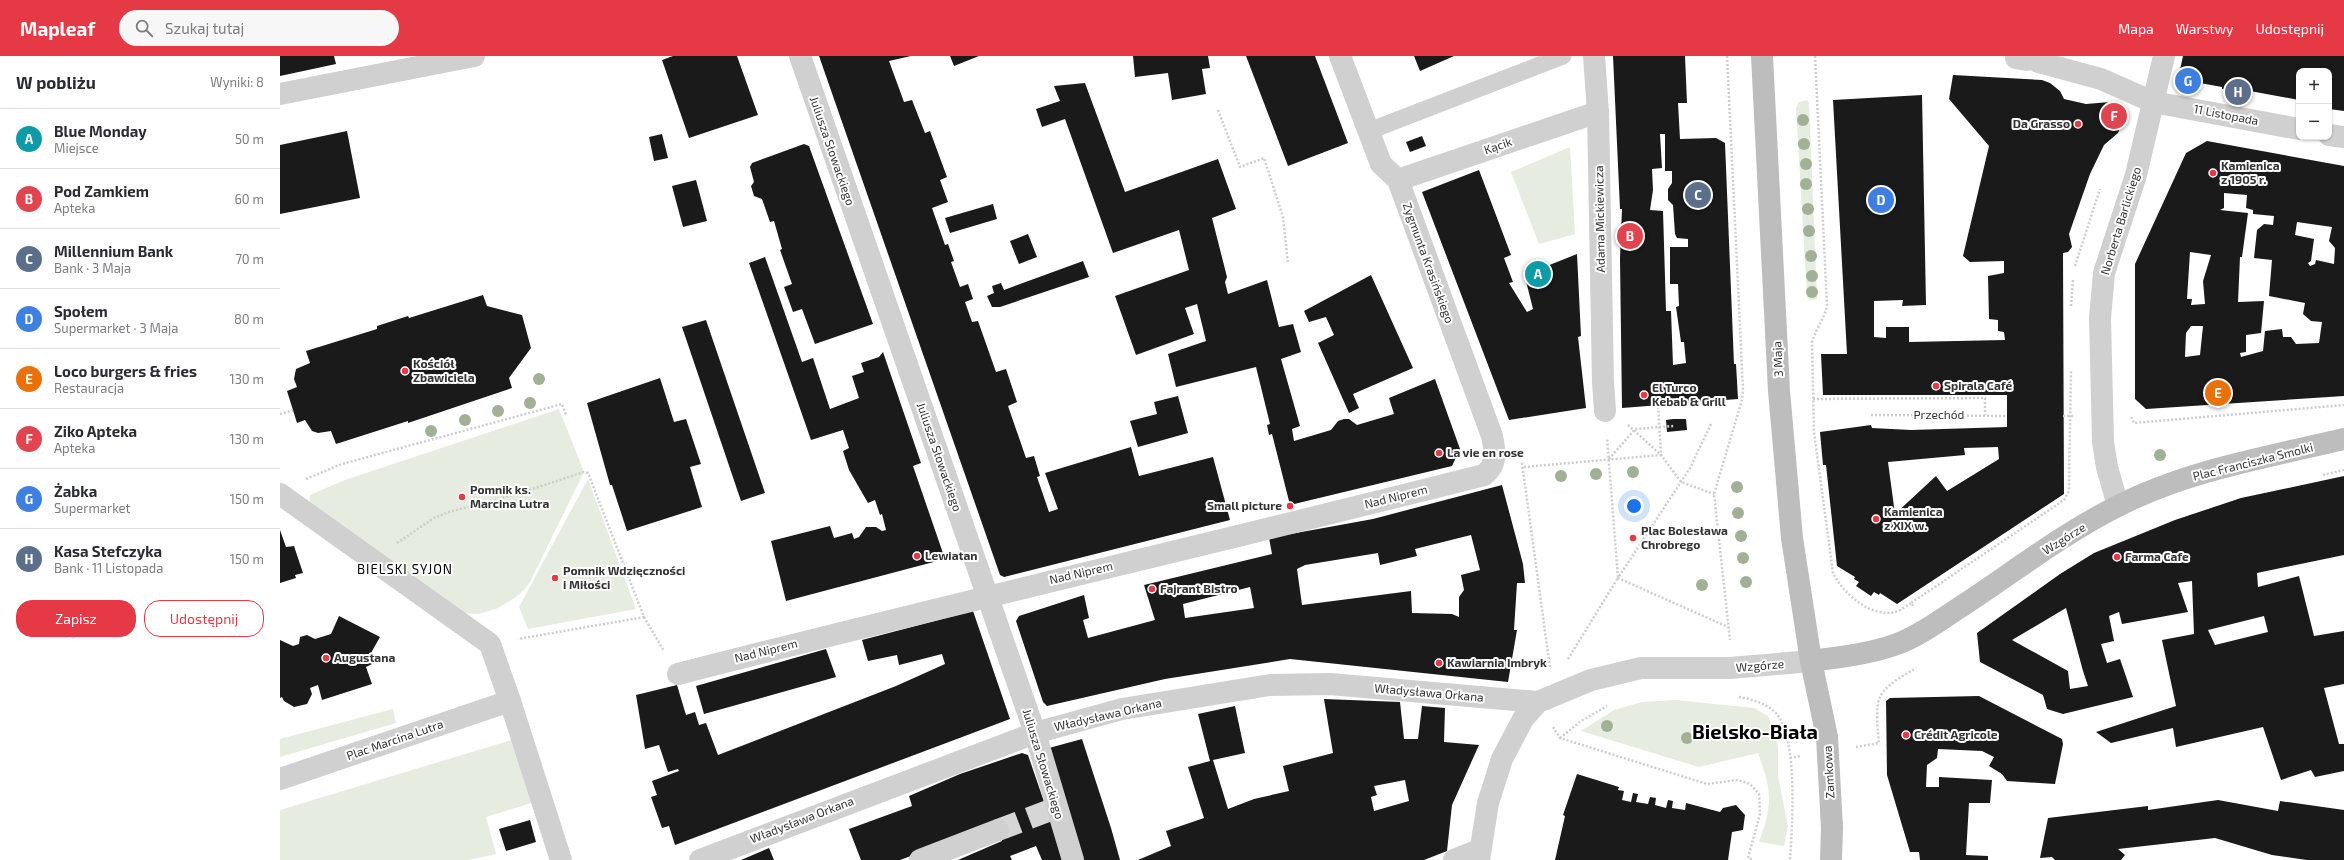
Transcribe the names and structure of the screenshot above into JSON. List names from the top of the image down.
{
  "streets": {
    "main road": [
      "3 Maja",
      "Plac Franciszka Smolki",
      "Wzgórze",
      "Zamkowa"
    ],
    "street": [
      "11 Listopada",
      "Kącik",
      "Juliusza Słowackiego",
      "Adama Mickiewicza",
      "Norberta Barlickiego",
      "Zygmunta Krasińskiego",
      "Nad Niprem",
      "Władysława Orkana",
      "Plac Marcina Lutra"
    ],
    "path": ["Przechód"]
  },
  "crossings": [
    ["11 Listopada", "Norberta Barlickiego"],
    ["Kącik", "Adama Mickiewicza"],
    ["Kącik", "Zygmunta Krasińskiego"],
    ["Juliusza Słowackiego", "Nad Niprem"],
    ["Juliusza Słowackiego", "Władysława Orkana"],
    ["Norberta Barlickiego", "Plac Franciszka Smolki"],
    ["Norberta Barlickiego", "Wzgórze"],
    ["Zygmunta Krasińskiego", "Nad Niprem"],
    ["3 Maja", "Wzgórze"],
    ["3 Maja", "Zamkowa"],
    ["Plac Franciszka Smolki", "Wzgórze"],
    ["Wzgórze", "Władysława Orkana"],
    ["Wzgórze", "Zamkowa"]
  ],
  "districts": ["BIELSKI SYJON", "Bielsko-Biała"],
  "places": [
    "Da Grasso",
    "Kamienica z 1905 r.",
    "Kościół Zbawiciela",
    "Spirala Café",
    "El Turco Kebab & Grill",
    "La vie en rose",
    "Pomnik ks. Marcina Lutra",
    "Small picture",
    "Kamienica z XIX w.",
    "Plac Bolesława Chrobrego",
    "Lewiatan",
    "Farma Cafe",
    "Pomnik Wdzięczności i Miłości",
    "Fajrant Bistro",
    "Augustana",
    "Kawiarnia Imbryk",
    "Crédit Agricole"
  ],
  "page": {
    "header": "Mapleaf",
    "search": "Szukaj tutaj",
    "nav": ["Mapa", "Warstwy", "Udostępnij"],
    "heading": ["W pobliżu", "Wyniki: 8"],
    "pins": [
      "G",
      "H",
      "F",
      "C",
      "D",
      "B",
      "A",
      "E"
    ],
    "map_buttons": ["+", "−"],
    "list": [
      {
        "mark": "A",
        "name": "Blue Monday",
        "note": "Miejsce",
        "value": "50 m"
      },
      {
        "mark": "B",
        "name": "Pod Zamkiem",
        "note": "Apteka",
        "value": "60 m"
      },
      {
        "mark": "C",
        "name": "Millennium Bank",
        "note": "Bank · 3 Maja",
        "value": "70 m"
      },
      {
        "mark": "D",
        "name": "Społem",
        "note": "Supermarket · 3 Maja",
        "value": "80 m"
      },
      {
        "mark": "E",
        "name": "Loco burgers & fries",
        "note": "Restauracja",
        "value": "130 m"
      },
      {
        "mark": "F",
        "name": "Ziko Apteka",
        "note": "Apteka",
        "value": "130 m"
      },
      {
        "mark": "G",
        "name": "Żabka",
        "note": "Supermarket",
        "value": "150 m"
      },
      {
        "mark": "H",
        "name": "Kasa Stefczyka",
        "note": "Bank · 11 Listopada",
        "value": "150 m"
      }
    ],
    "buttons": ["Zapisz", "Udostępnij"]
  }
}
